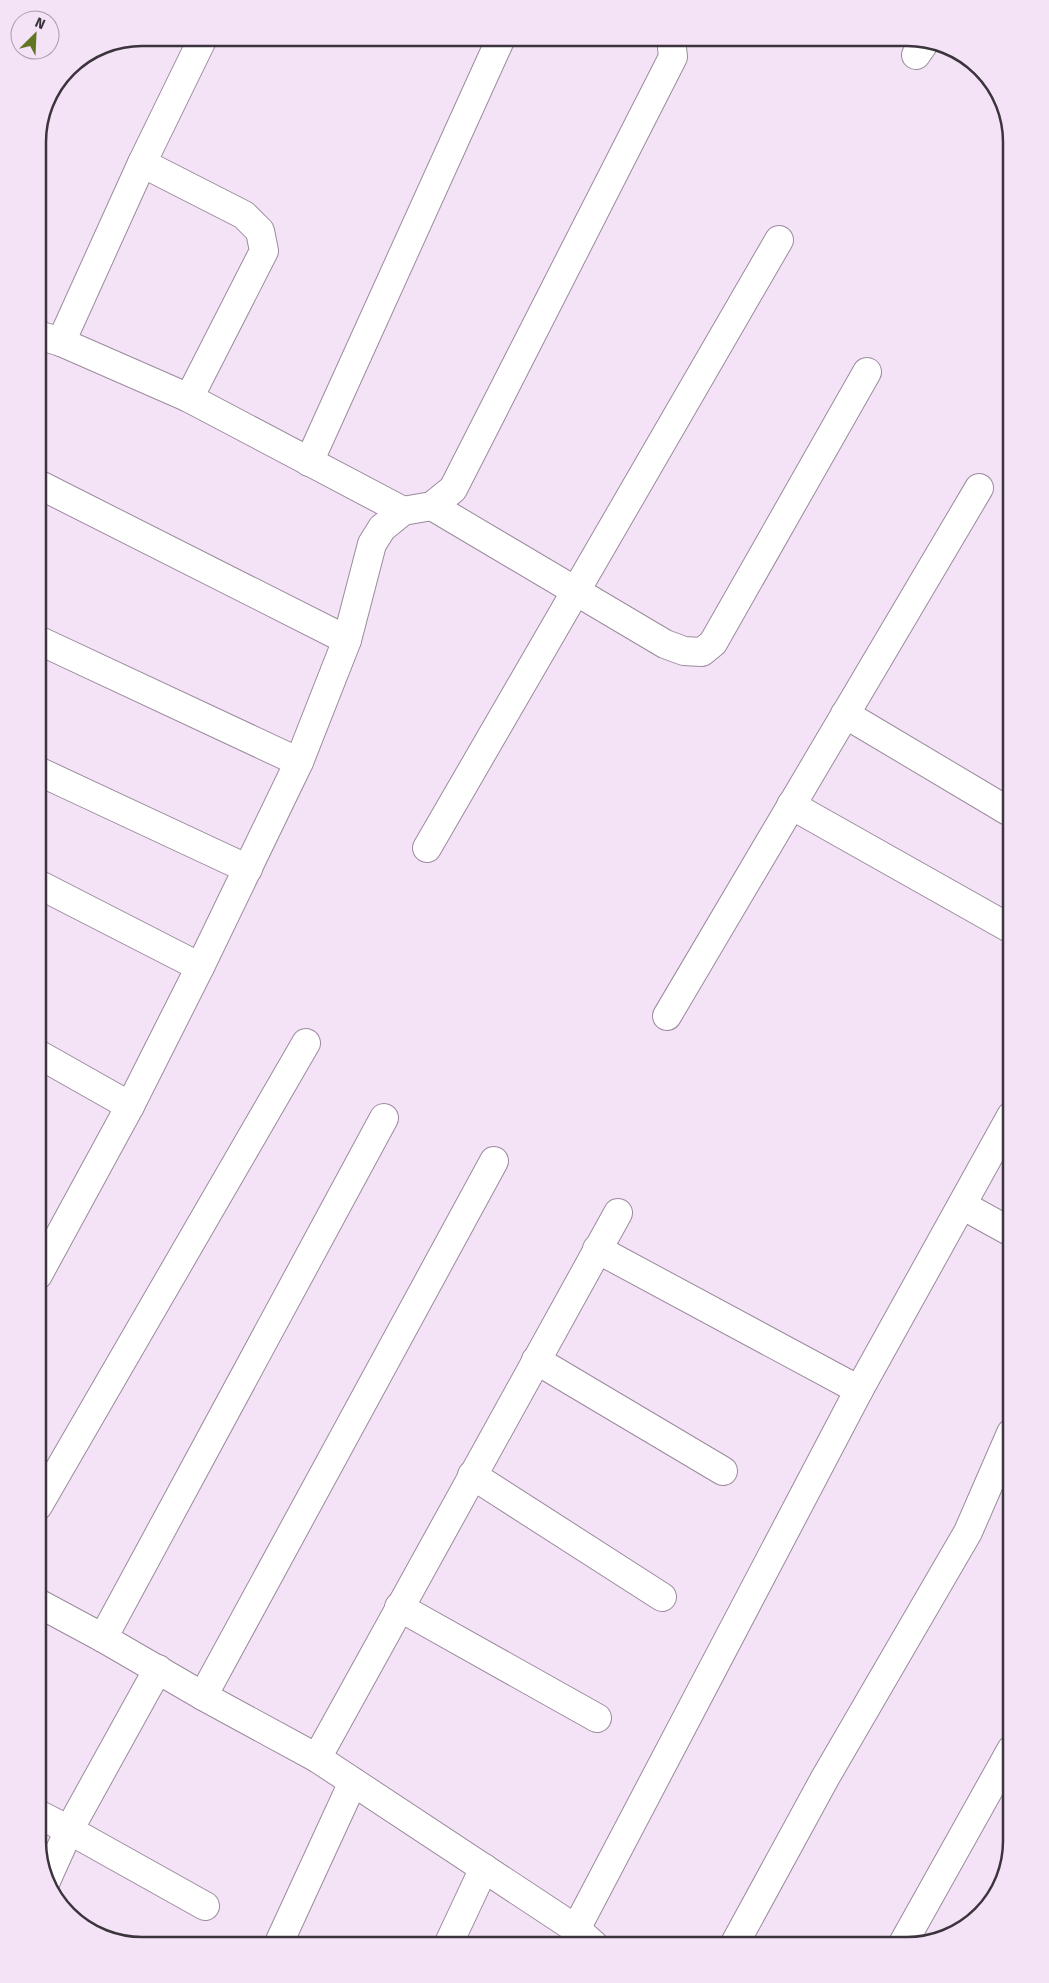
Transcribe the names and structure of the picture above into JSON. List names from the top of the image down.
{
  "north": "top right"
}
